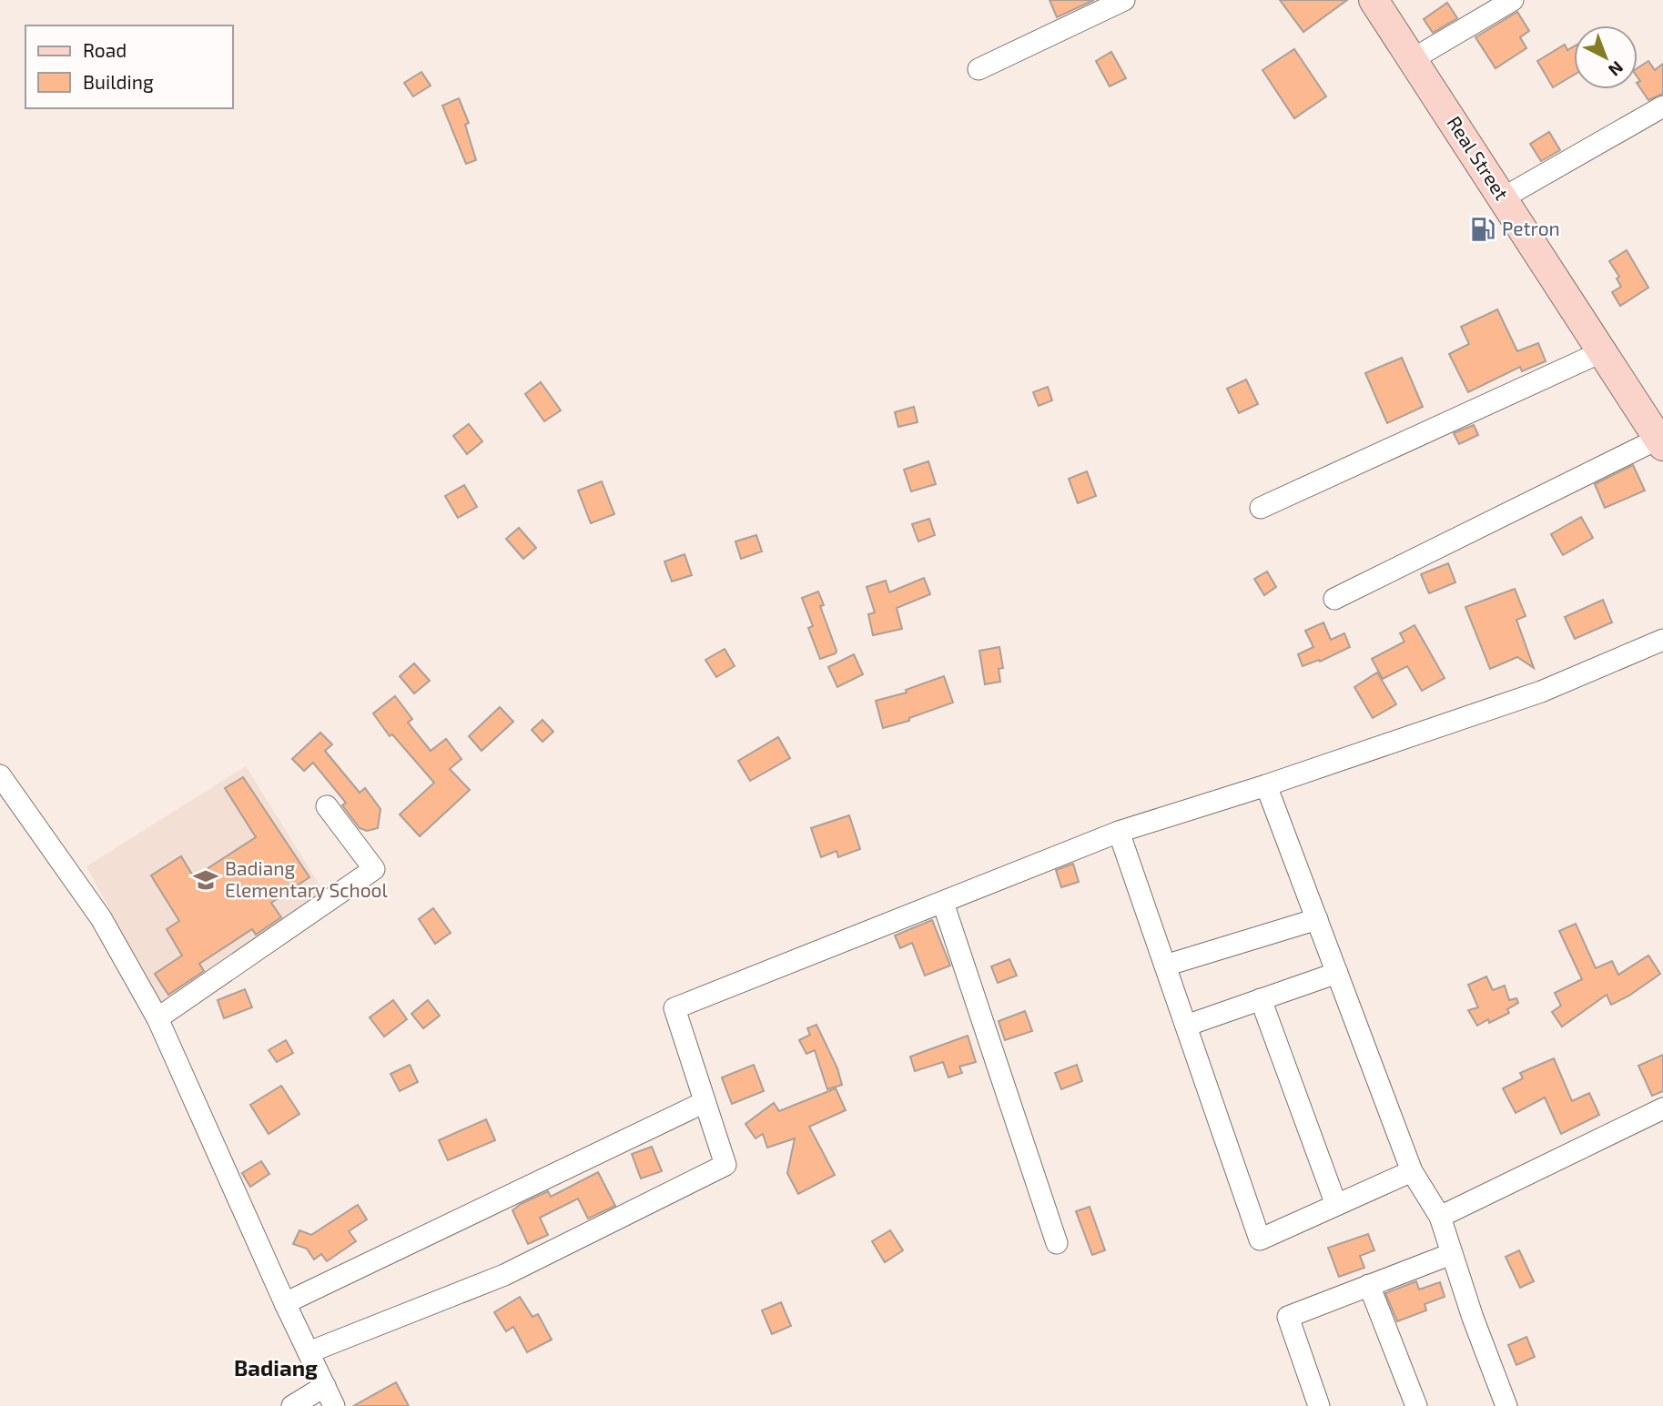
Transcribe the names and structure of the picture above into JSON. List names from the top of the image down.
{
  "streets": {
    "main road": ["Real Street"]
  },
  "districts": ["Badiang"],
  "places": {
    "fuel station": ["Petron"],
    "school or university": ["Badiang Elementary School"]
  },
  "legend": ["Road", "Building"],
  "north": "bottom right"
}
